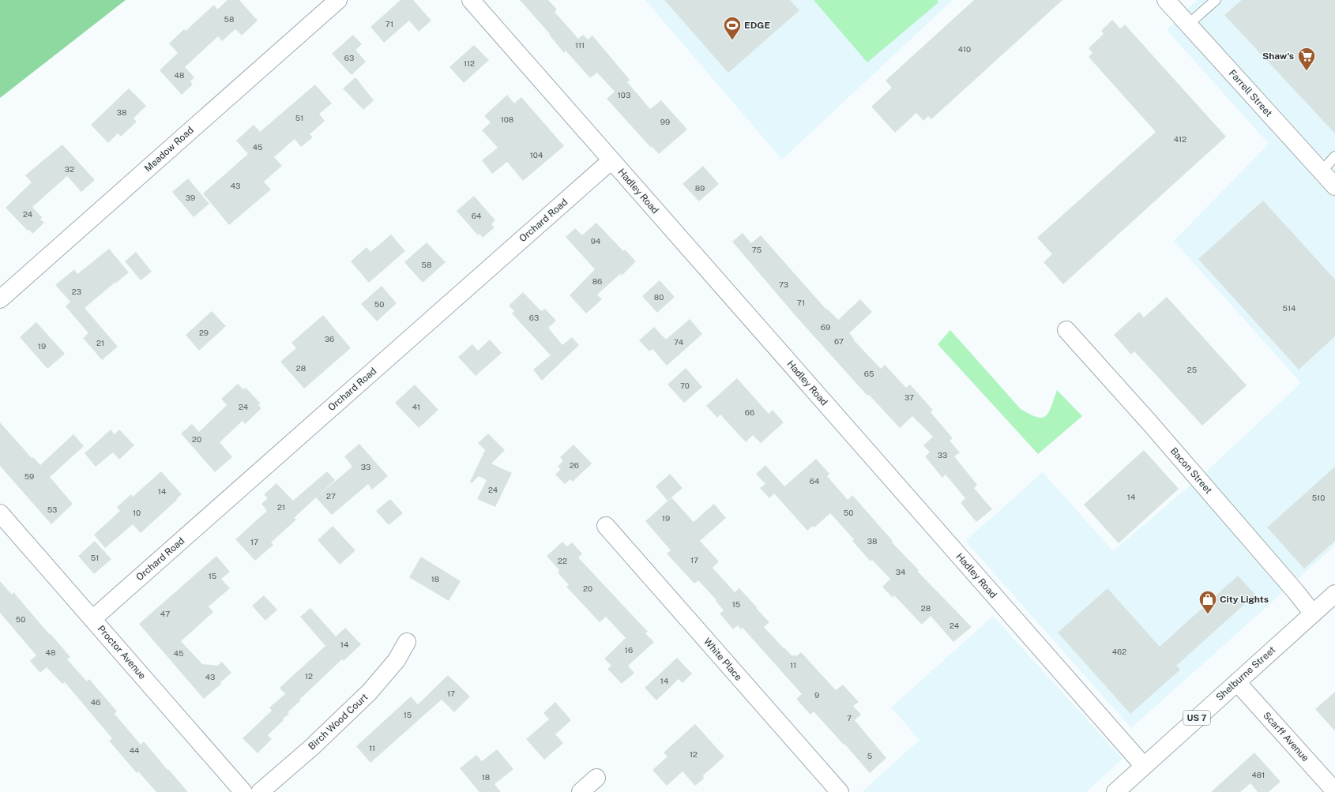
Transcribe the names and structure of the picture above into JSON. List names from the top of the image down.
{
  "streets": {
    "street": [
      "Farrell Street",
      "Meadow Road",
      "Hadley Road",
      "Orchard Road",
      "Bacon Street",
      "Proctor Avenue",
      "White Place",
      "Shelburne Street",
      "US 7",
      "Birch Wood Court",
      "Scarff Avenue"
    ]
  },
  "crossings": [
    ["Hadley Road", "Orchard Road"],
    ["Hadley Road", "Shelburne Street"],
    ["Orchard Road", "Proctor Avenue"],
    ["Bacon Street", "Shelburne Street"],
    ["Shelburne Street", "Scarff Avenue"]
  ],
  "places": {
    "sports": ["EDGE"],
    "supermarket": ["Shaw's"],
    "shop": ["City Lights"]
  },
  "house_numbers": [
    "58",
    "71",
    "111",
    "410",
    "63",
    "112",
    "48",
    "103",
    "38",
    "51",
    "108",
    "99",
    "412",
    "45",
    "104",
    "32",
    "43",
    "89",
    "39",
    "24",
    "64",
    "94",
    "75",
    "58",
    "86",
    "73",
    "23",
    "80",
    "71",
    "50",
    "514",
    "63",
    "69",
    "29",
    "36",
    "67",
    "74",
    "21",
    "19",
    "28",
    "25",
    "65",
    "70",
    "37",
    "24",
    "41",
    "66",
    "20",
    "33",
    "26",
    "33",
    "59",
    "64",
    "24",
    "14",
    "27",
    "14",
    "510",
    "21",
    "53",
    "10",
    "50",
    "19",
    "38",
    "17",
    "51",
    "17",
    "22",
    "34",
    "15",
    "18",
    "20",
    "15",
    "28",
    "47",
    "50",
    "24",
    "14",
    "16",
    "462",
    "48",
    "45",
    "11",
    "12",
    "43",
    "14",
    "17",
    "9",
    "46",
    "15",
    "7",
    "11",
    "44",
    "12",
    "5",
    "481",
    "18"
  ]
}
